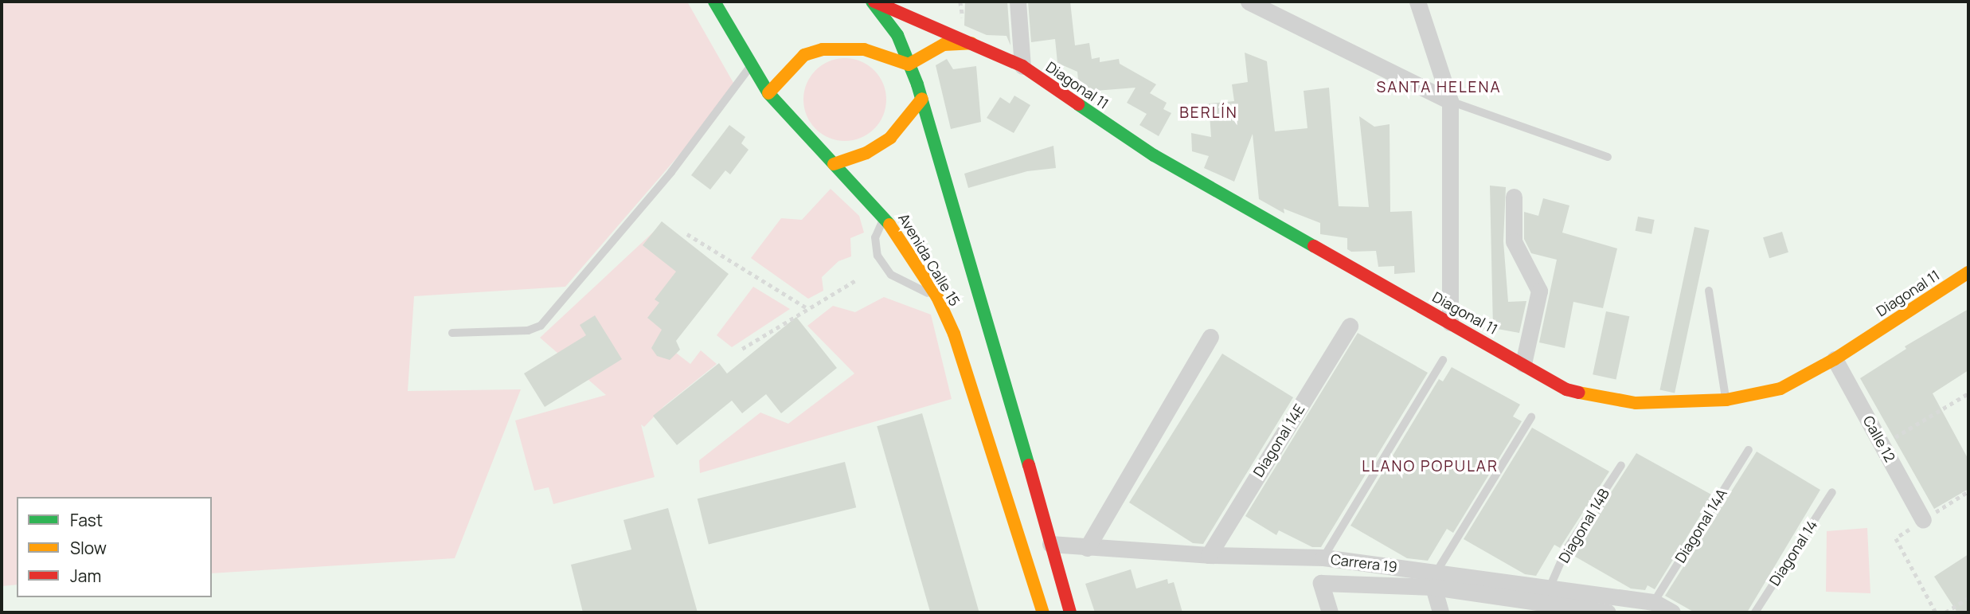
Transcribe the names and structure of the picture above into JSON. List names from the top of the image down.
{
  "streets": {
    "main road": ["Diagonal 11", "Avenida Calle 15"],
    "street": ["Calle 12", "Diagonal 14E", "Carrera 19"],
    "lane": ["Diagonal 14B", "Diagonal 14A", "Diagonal 14"]
  },
  "crossings": [
    ["Diagonal 11", "Avenida Calle 15"],
    ["Diagonal 11", "Calle 12"],
    ["Avenida Calle 15", "Carrera 19"],
    ["Diagonal 14E", "Carrera 19"],
    ["Diagonal 14B", "Carrera 19"],
    ["Diagonal 14A", "Carrera 19"]
  ],
  "districts": ["SANTA HELENA", "BERLÍN", "LLANO POPULAR"],
  "legend": ["Fast", "Slow", "Jam"]
}
